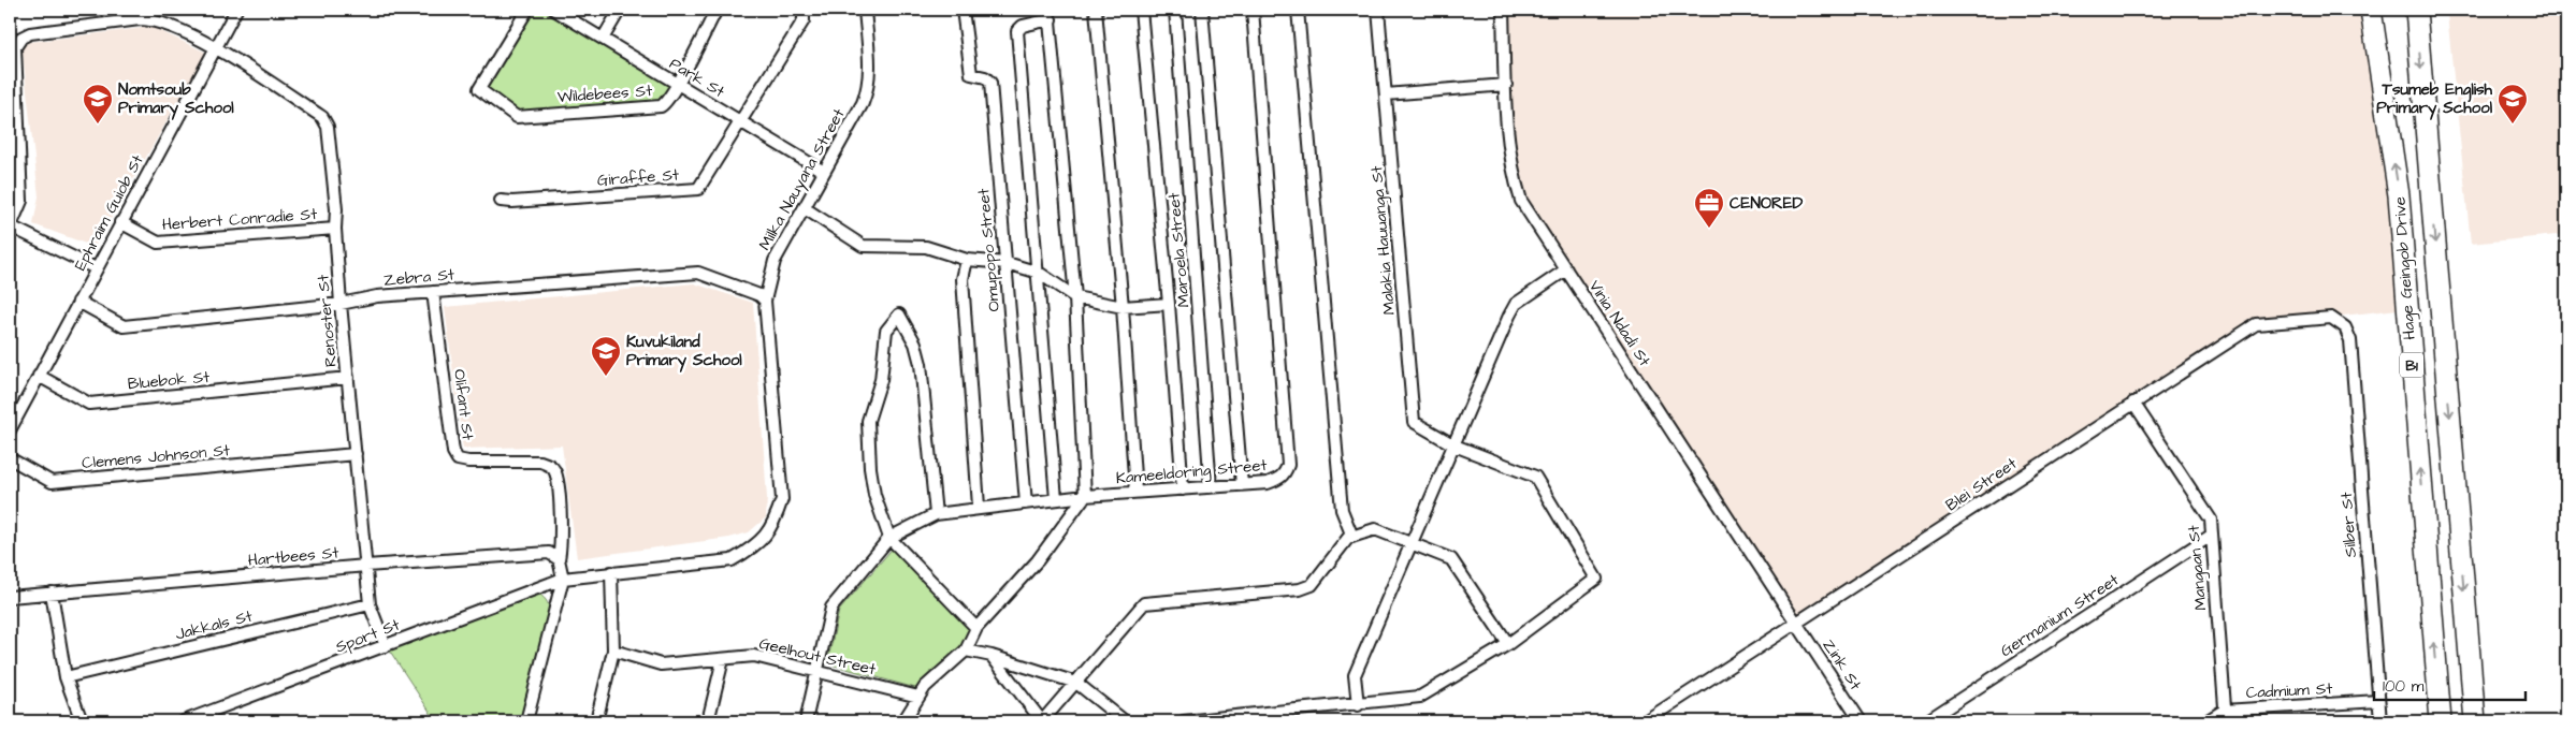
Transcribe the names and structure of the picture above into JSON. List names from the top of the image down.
{
  "streets": {
    "highway": ["Hage Geingob Drive", "B1"],
    "street": [
      "Park St",
      "Wildebees St",
      "Giraffe St",
      "Milka Nauyana Street",
      "Ephraim Guiob St",
      "Herbert Conradie St",
      "Malakia Hauuanga St",
      "Omupopo Street",
      "Maroela Street",
      "Zebra St",
      "Renoster St",
      "Vinia Ndadi St",
      "Bluebok St",
      "Olifant St",
      "Clemens Johnson St",
      "Kameeldoring Street",
      "Blei Street",
      "Silber St",
      "Hartbees St",
      "Mangaan St",
      "Germanium Street",
      "Jakkals St",
      "Sport St",
      "Geelhout Street",
      "Zink St",
      "Cadmium St"
    ]
  },
  "crossings": [
    ["Park St", "Wildebees St"],
    ["Park St", "Giraffe St"],
    ["Park St", "Milka Nauyana Street"],
    ["Milka Nauyana Street", "Zebra St"],
    ["Milka Nauyana Street", "Sport St"],
    ["Ephraim Guiob St", "Herbert Conradie St"],
    ["Ephraim Guiob St", "Zebra St"],
    ["Ephraim Guiob St", "Renoster St"],
    ["Ephraim Guiob St", "Bluebok St"],
    ["Herbert Conradie St", "Renoster St"],
    ["Omupopo Street", "Kameeldoring Street"],
    ["Maroela Street", "Kameeldoring Street"],
    ["Zebra St", "Renoster St"],
    ["Zebra St", "Olifant St"],
    ["Renoster St", "Bluebok St"],
    ["Renoster St", "Clemens Johnson St"],
    ["Renoster St", "Hartbees St"],
    ["Renoster St", "Jakkals St"],
    ["Renoster St", "Sport St"],
    ["Vinia Ndadi St", "Blei Street"],
    ["Vinia Ndadi St", "Zink St"],
    ["Olifant St", "Hartbees St"],
    ["Blei Street", "Silber St"],
    ["Blei Street", "Mangaan St"],
    ["Blei Street", "Zink St"],
    ["Silber St", "Cadmium St"],
    ["Mangaan St", "Germanium Street"],
    ["Mangaan St", "Cadmium St"]
  ],
  "places": {
    "school or university": ["Nomtsoub Primary School", "Tsumeb English Primary School", "Kuvukiland Primary School"],
    "office": ["CENORED"]
  },
  "scale_bar": "100 m"
}
